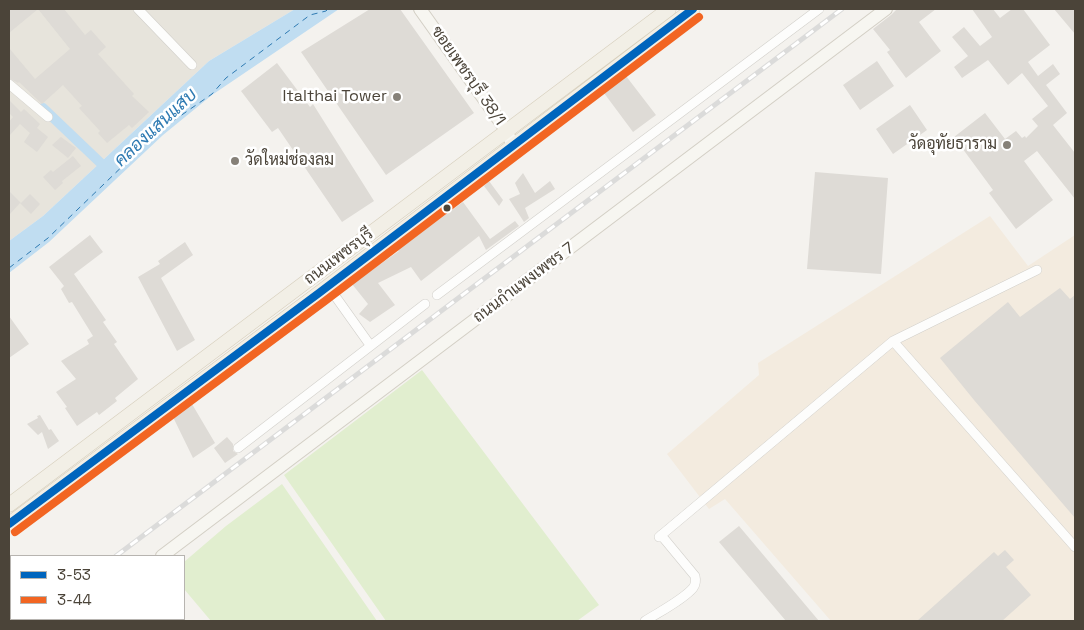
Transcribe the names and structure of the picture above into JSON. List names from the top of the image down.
{
  "streets": {
    "main road": ["ถนนเพชรบุรี"],
    "street": ["ซอยเพชรบุรี 38/1", "ถนนกำแพงเพชร 7"]
  },
  "crossings": [
    ["ซอยเพชรบุรี 38/1", "ถนนเพชรบุรี"]
  ],
  "water": ["คลองแสนแสบ"],
  "places": ["Italthai Tower", "วัดอุทัยธาราม", "วัดใหม่ช่องลม"],
  "lines": ["transit line 3-53", "transit line 3-44"],
  "legend": ["3-53", "3-44"]
}
